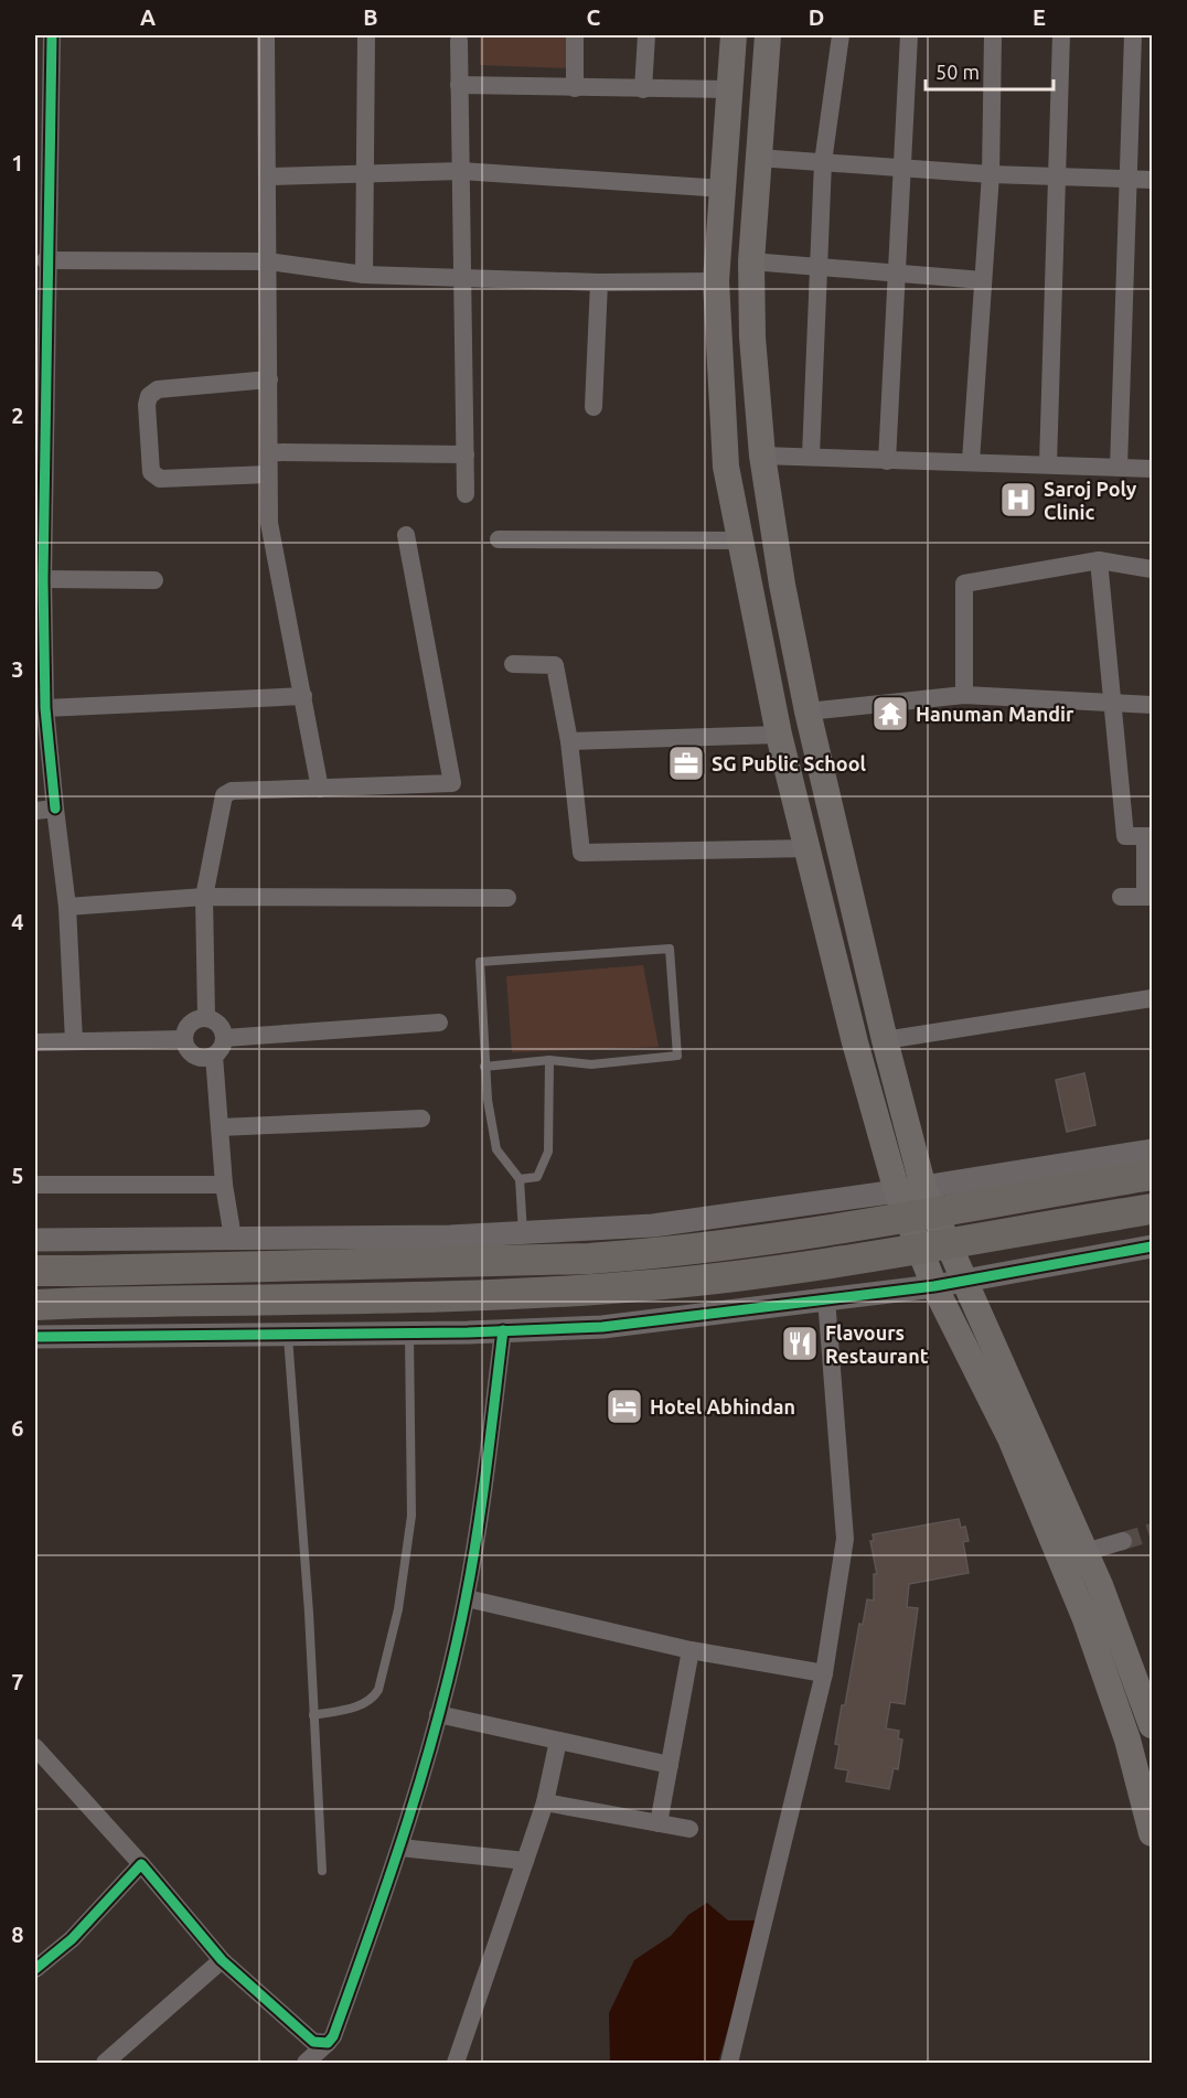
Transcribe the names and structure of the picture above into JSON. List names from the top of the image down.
{
  "places": {
    "hospital": ["Saroj Poly Clinic"],
    "temple": ["Hanuman Mandir"],
    "office": ["SG Public School"],
    "restaurant": ["Flavours Restaurant"],
    "hotel": ["Hotel Abhindan"]
  },
  "scale_bar": "50 m",
  "grid": {
    "columns": [
      "A",
      "B",
      "C",
      "D",
      "E"
    ],
    "rows": [
      "1",
      "2",
      "3",
      "4",
      "5",
      "6",
      "7",
      "8"
    ]
  }
}
